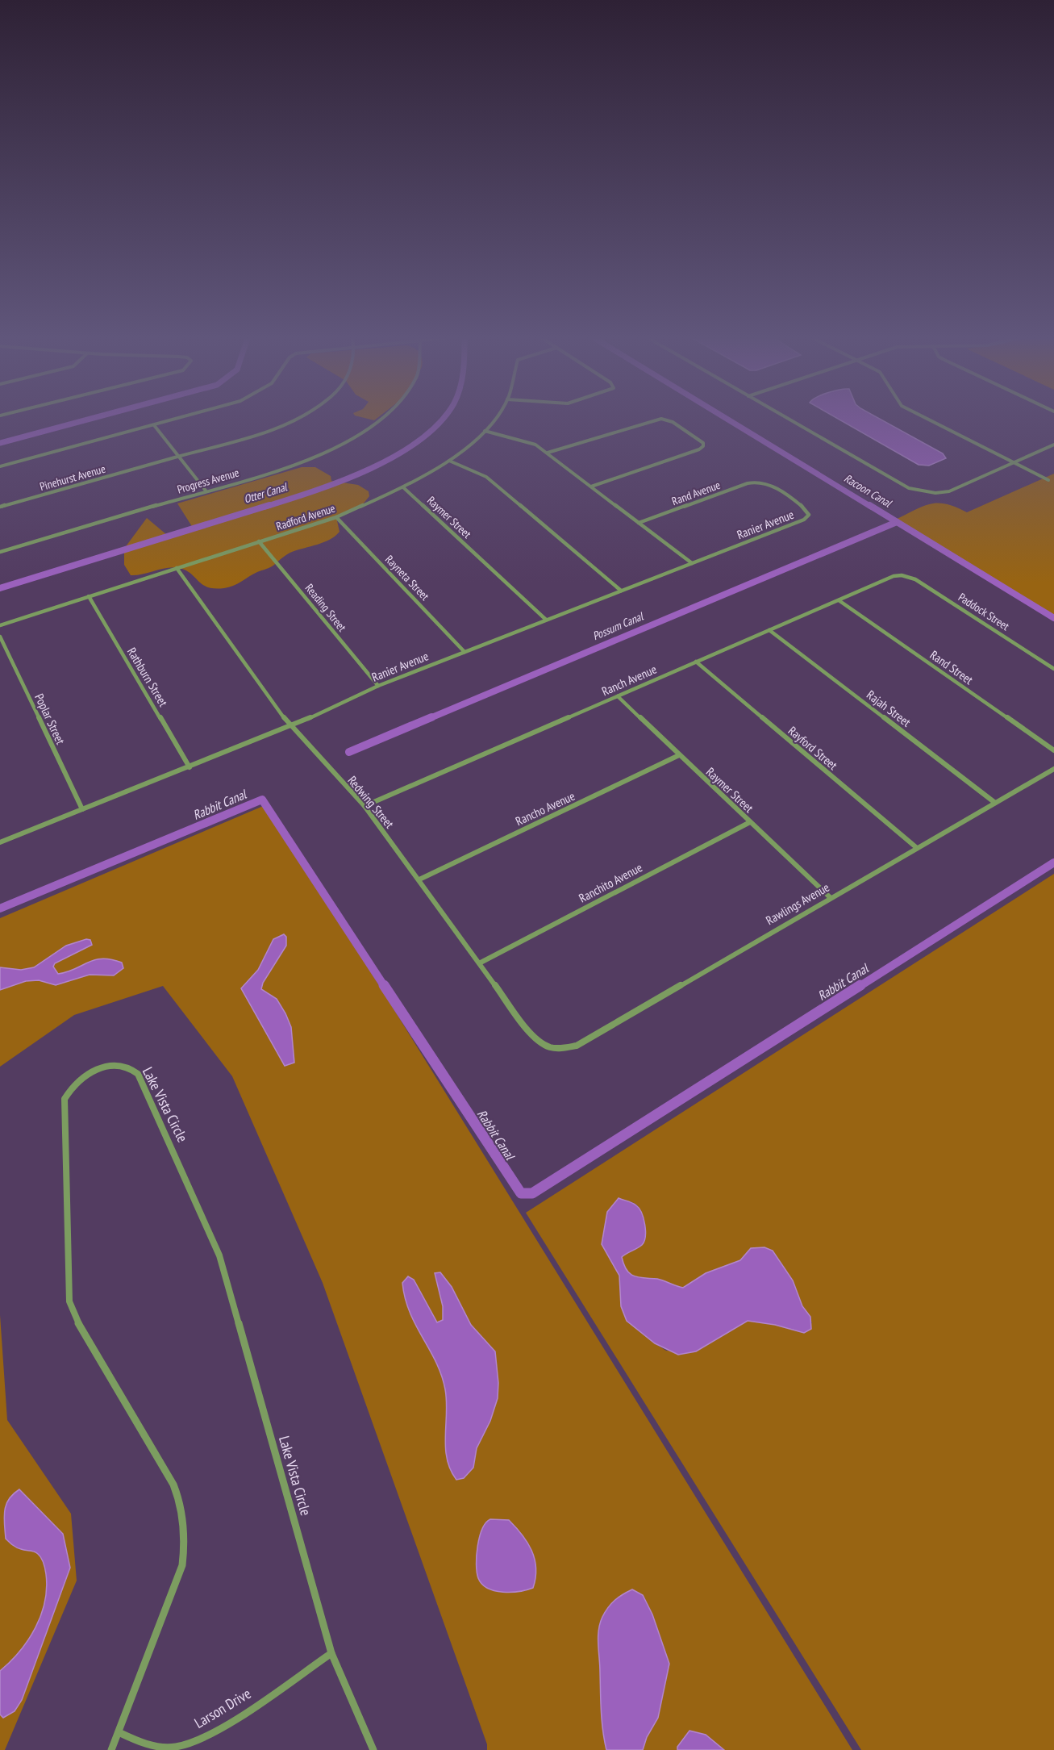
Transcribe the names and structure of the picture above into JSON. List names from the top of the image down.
{
  "streets": {
    "street": [
      "Pinehurst Avenue",
      "Progress Avenue",
      "Rand Avenue",
      "Radford Avenue",
      "Raymer Street",
      "Ranier Avenue",
      "Rayneta Street",
      "Reading Street",
      "Paddock Street",
      "Rand Street",
      "Rathburn Street",
      "Ranch Avenue",
      "Rajah Street",
      "Poplar Street",
      "Rayford Street",
      "Redwing Street",
      "Rancho Avenue",
      "Ranchito Avenue",
      "Rawlings Avenue",
      "Lake Vista Circle",
      "Larson Drive"
    ]
  },
  "crossings": [
    ["Rand Avenue", "Ranier Avenue"],
    ["Radford Avenue", "Raymer Street"],
    ["Radford Avenue", "Rayneta Street"],
    ["Radford Avenue", "Reading Street"],
    ["Radford Avenue", "Rathburn Street"],
    ["Radford Avenue", "Redwing Street"],
    ["Raymer Street", "Ranier Avenue"],
    ["Raymer Street", "Ranch Avenue"],
    ["Raymer Street", "Rancho Avenue"],
    ["Raymer Street", "Ranchito Avenue"],
    ["Raymer Street", "Rawlings Avenue"],
    ["Ranier Avenue", "Rayneta Street"],
    ["Ranier Avenue", "Reading Street"],
    ["Ranier Avenue", "Rathburn Street"],
    ["Ranier Avenue", "Poplar Street"],
    ["Ranier Avenue", "Redwing Street"],
    ["Paddock Street", "Ranch Avenue"],
    ["Rand Street", "Ranch Avenue"],
    ["Ranch Avenue", "Rajah Street"],
    ["Ranch Avenue", "Rayford Street"],
    ["Ranch Avenue", "Redwing Street"],
    ["Rajah Street", "Rawlings Avenue"],
    ["Rayford Street", "Rawlings Avenue"],
    ["Redwing Street", "Rancho Avenue"],
    ["Redwing Street", "Ranchito Avenue"],
    ["Redwing Street", "Rawlings Avenue"],
    ["Lake Vista Circle", "Larson Drive"]
  ],
  "water": [
    "Racoon Canal",
    "Otter Canal",
    "Possum Canal",
    "Rabbit Canal"
  ]
}
